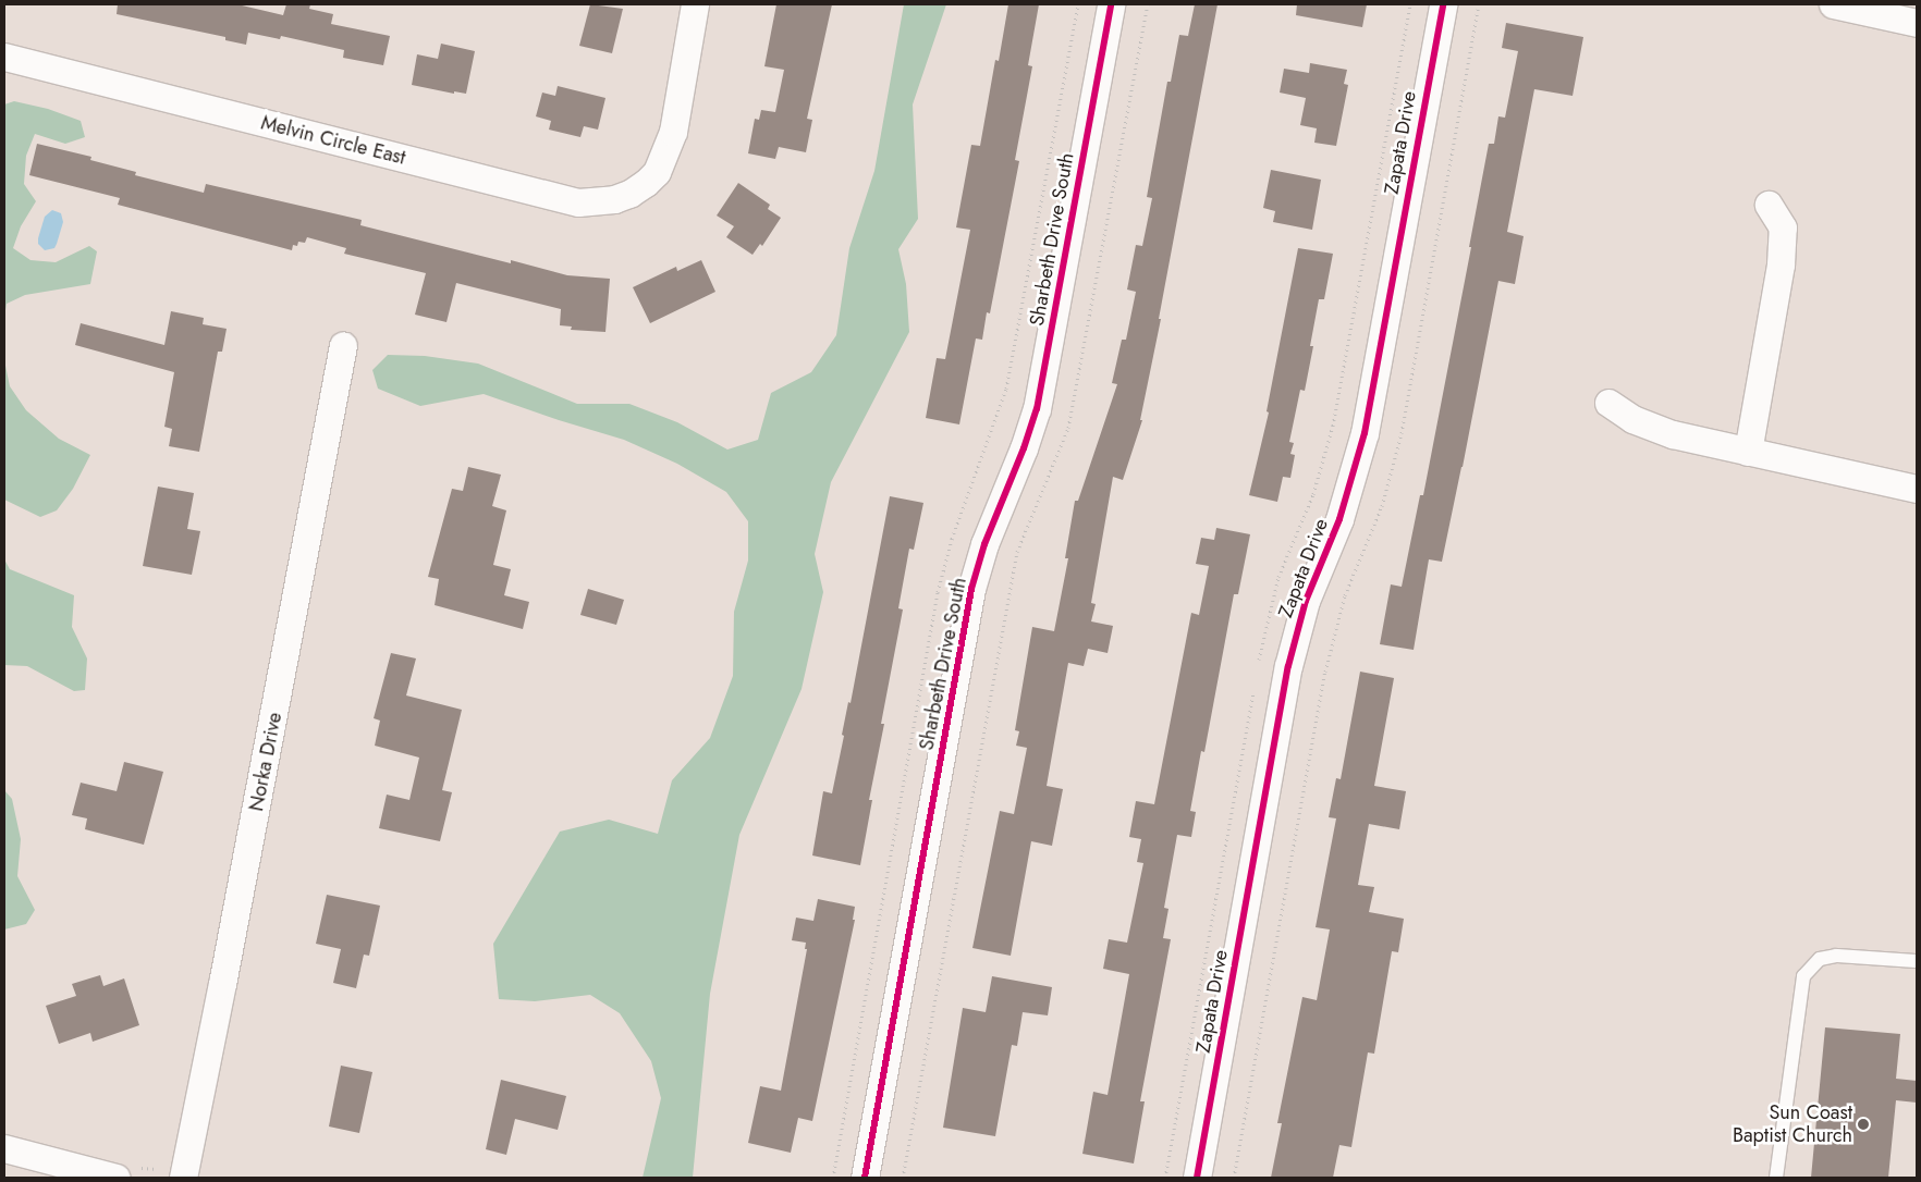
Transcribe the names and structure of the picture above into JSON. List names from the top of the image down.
{
  "streets": {
    "street": [
      "Melvin Circle East",
      "Zapata Drive",
      "Sharbeth Drive South",
      "Norka Drive"
    ]
  },
  "places": ["Sun Coast Baptist Church"]
}
